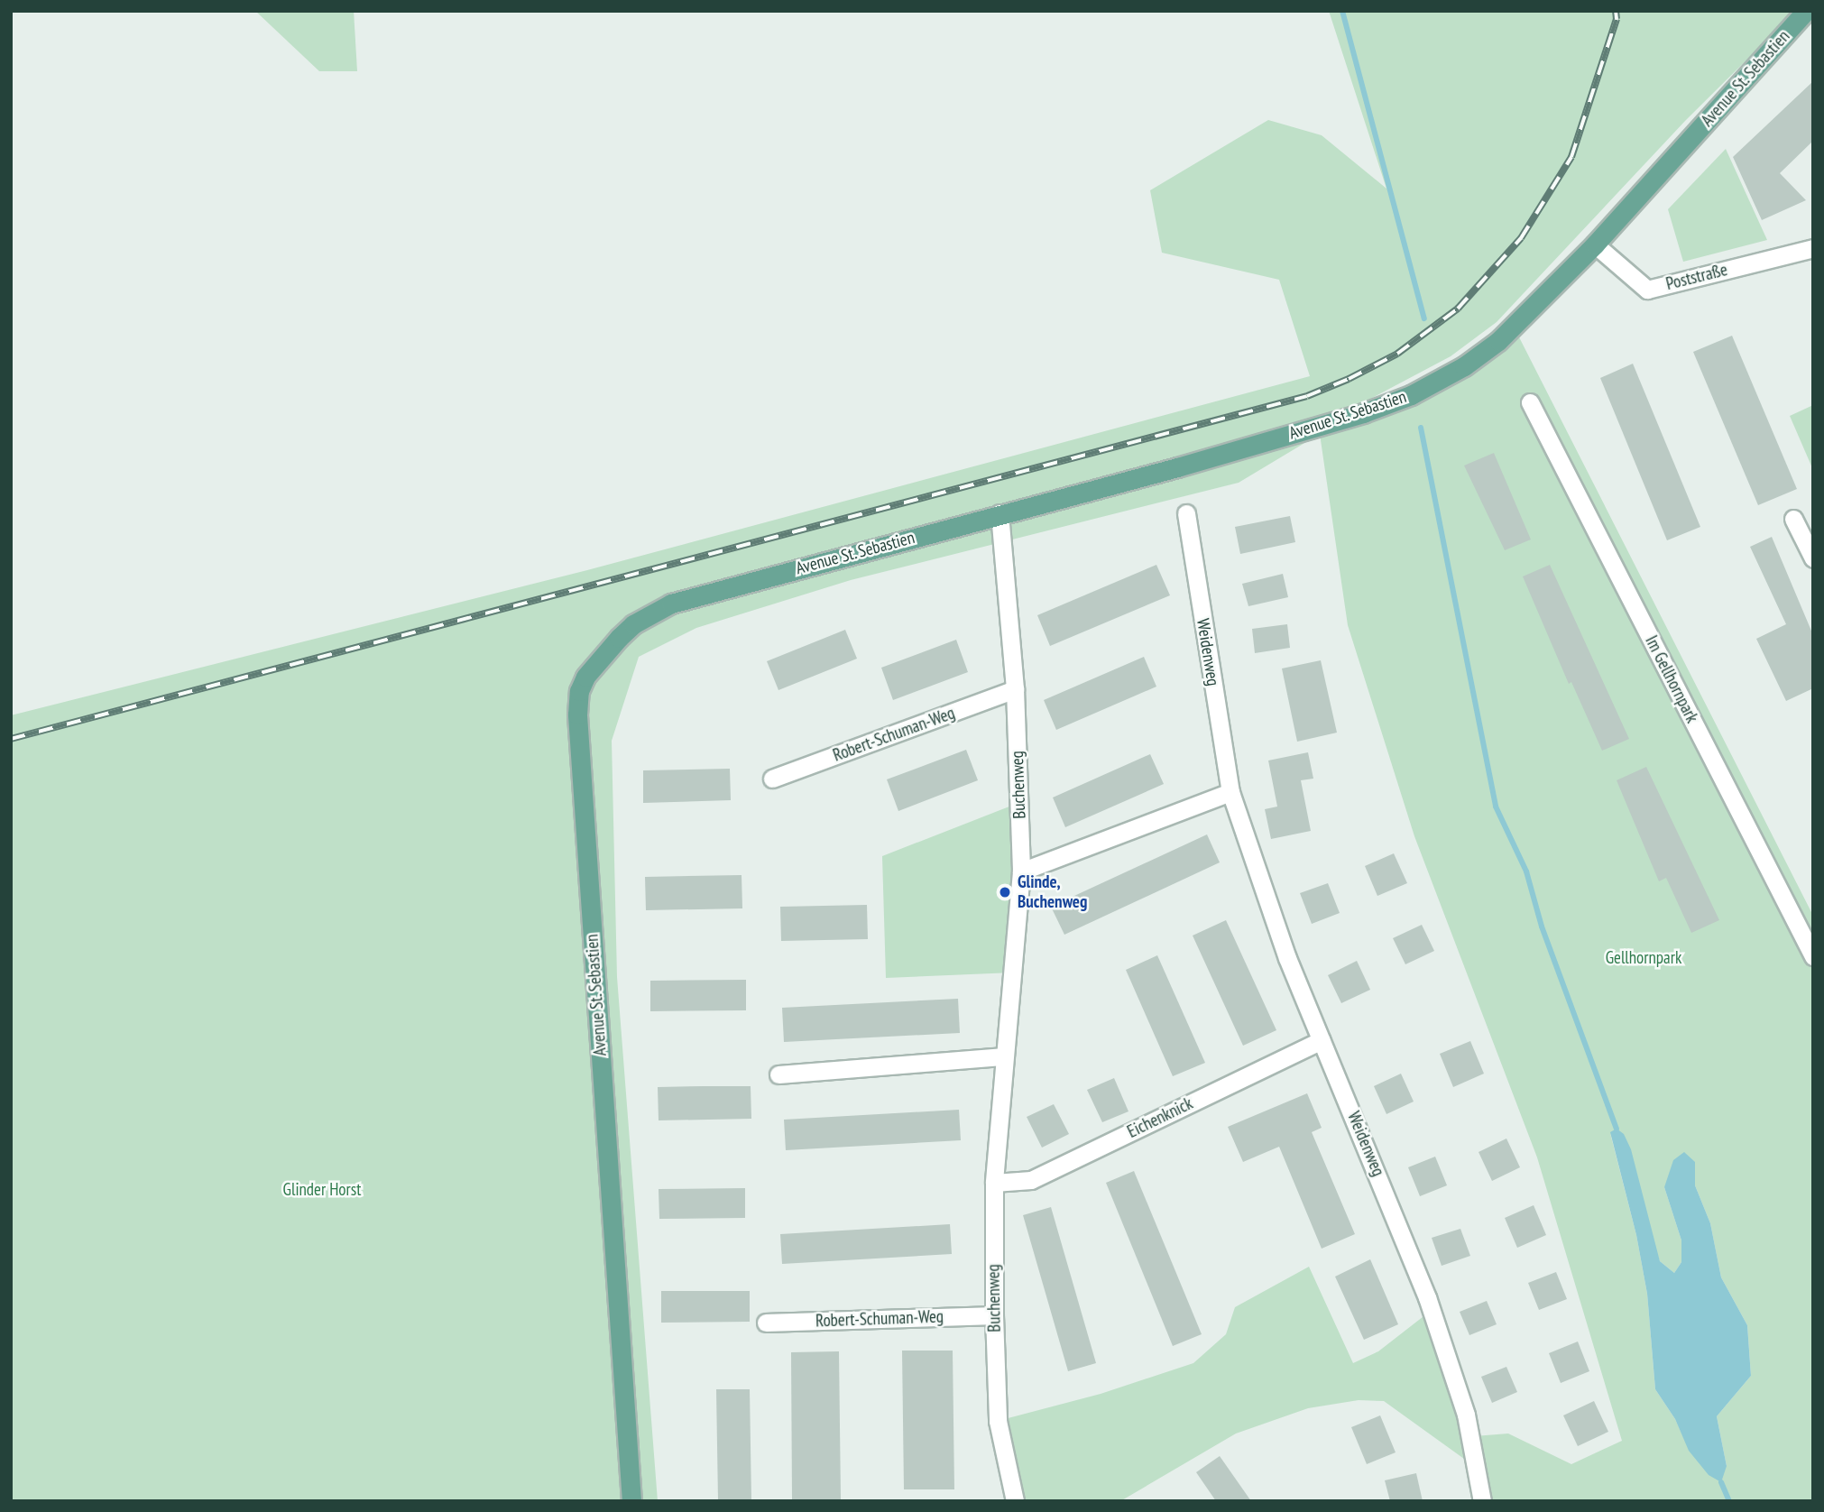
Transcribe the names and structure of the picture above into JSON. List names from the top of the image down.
{
  "streets": {
    "main road": ["Avenue St. Sebastien"],
    "street": [
      "Poststraße",
      "Weidenweg",
      "Im Gellhornpark",
      "Robert-Schuman-Weg",
      "Buchenweg",
      "Eichenknick"
    ]
  },
  "crossings": [
    ["Avenue St. Sebastien", "Poststraße"],
    ["Avenue St. Sebastien", "Buchenweg"],
    ["Weidenweg", "Eichenknick"],
    ["Robert-Schuman-Weg", "Buchenweg"],
    ["Buchenweg", "Eichenknick"]
  ],
  "parks": ["Gellhornpark", "Glinder Horst"],
  "places": ["Glinde, Buchenweg"]
}
